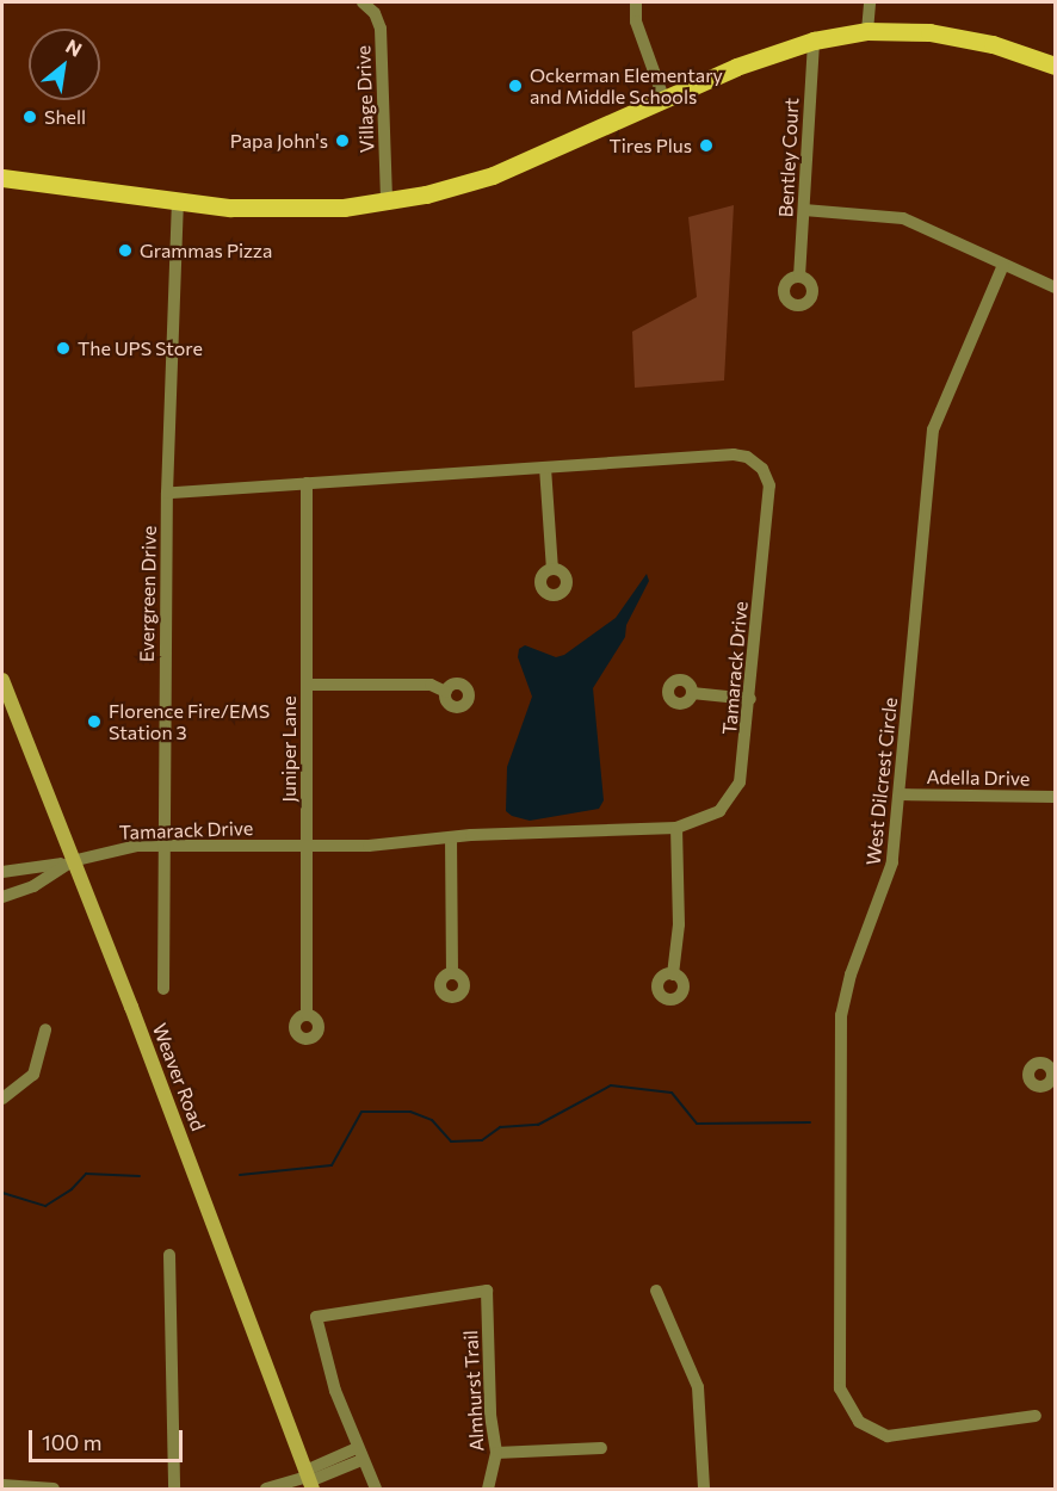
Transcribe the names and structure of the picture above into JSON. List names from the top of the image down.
{
  "streets": {
    "main road": ["Weaver Road"],
    "street": [
      "Village Drive",
      "Bentley Court",
      "Evergreen Drive",
      "Tamarack Drive",
      "Juniper Lane",
      "Adella Drive",
      "West Dilcrest Circle",
      "Almhurst Trail"
    ]
  },
  "crossings": [
    ["Evergreen Drive", "Tamarack Drive"],
    ["Tamarack Drive", "Juniper Lane"],
    ["Tamarack Drive", "Weaver Road"],
    ["Adella Drive", "West Dilcrest Circle"]
  ],
  "places": [
    "Ockerman Elementary and Middle Schools",
    "Shell",
    "Papa John's",
    "Tires Plus",
    "Grammas Pizza",
    "The UPS Store",
    "Florence Fire/EMS Station 3"
  ],
  "scale_bar": "100 m",
  "north": "top right"
}
